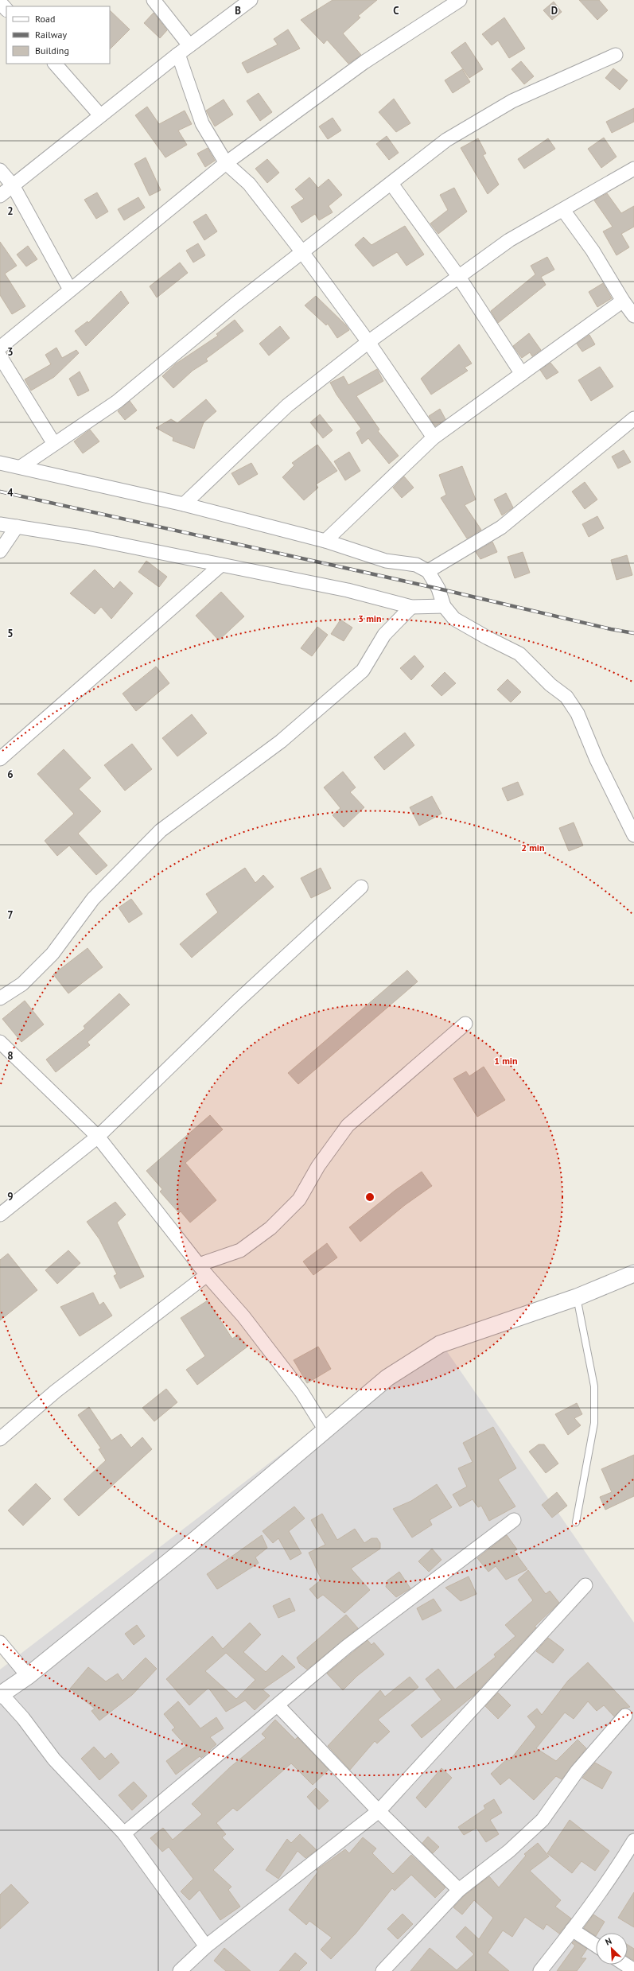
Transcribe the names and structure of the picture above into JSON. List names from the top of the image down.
{
  "legend": ["Road", "Railway", "Building"],
  "north": "top left",
  "grid": {
    "columns": ["B", "C", "D"],
    "rows": [
      "2",
      "3",
      "4",
      "5",
      "6",
      "7",
      "8",
      "9"
    ]
  },
  "rings": ["3 min", "2 min", "1 min"]
}
